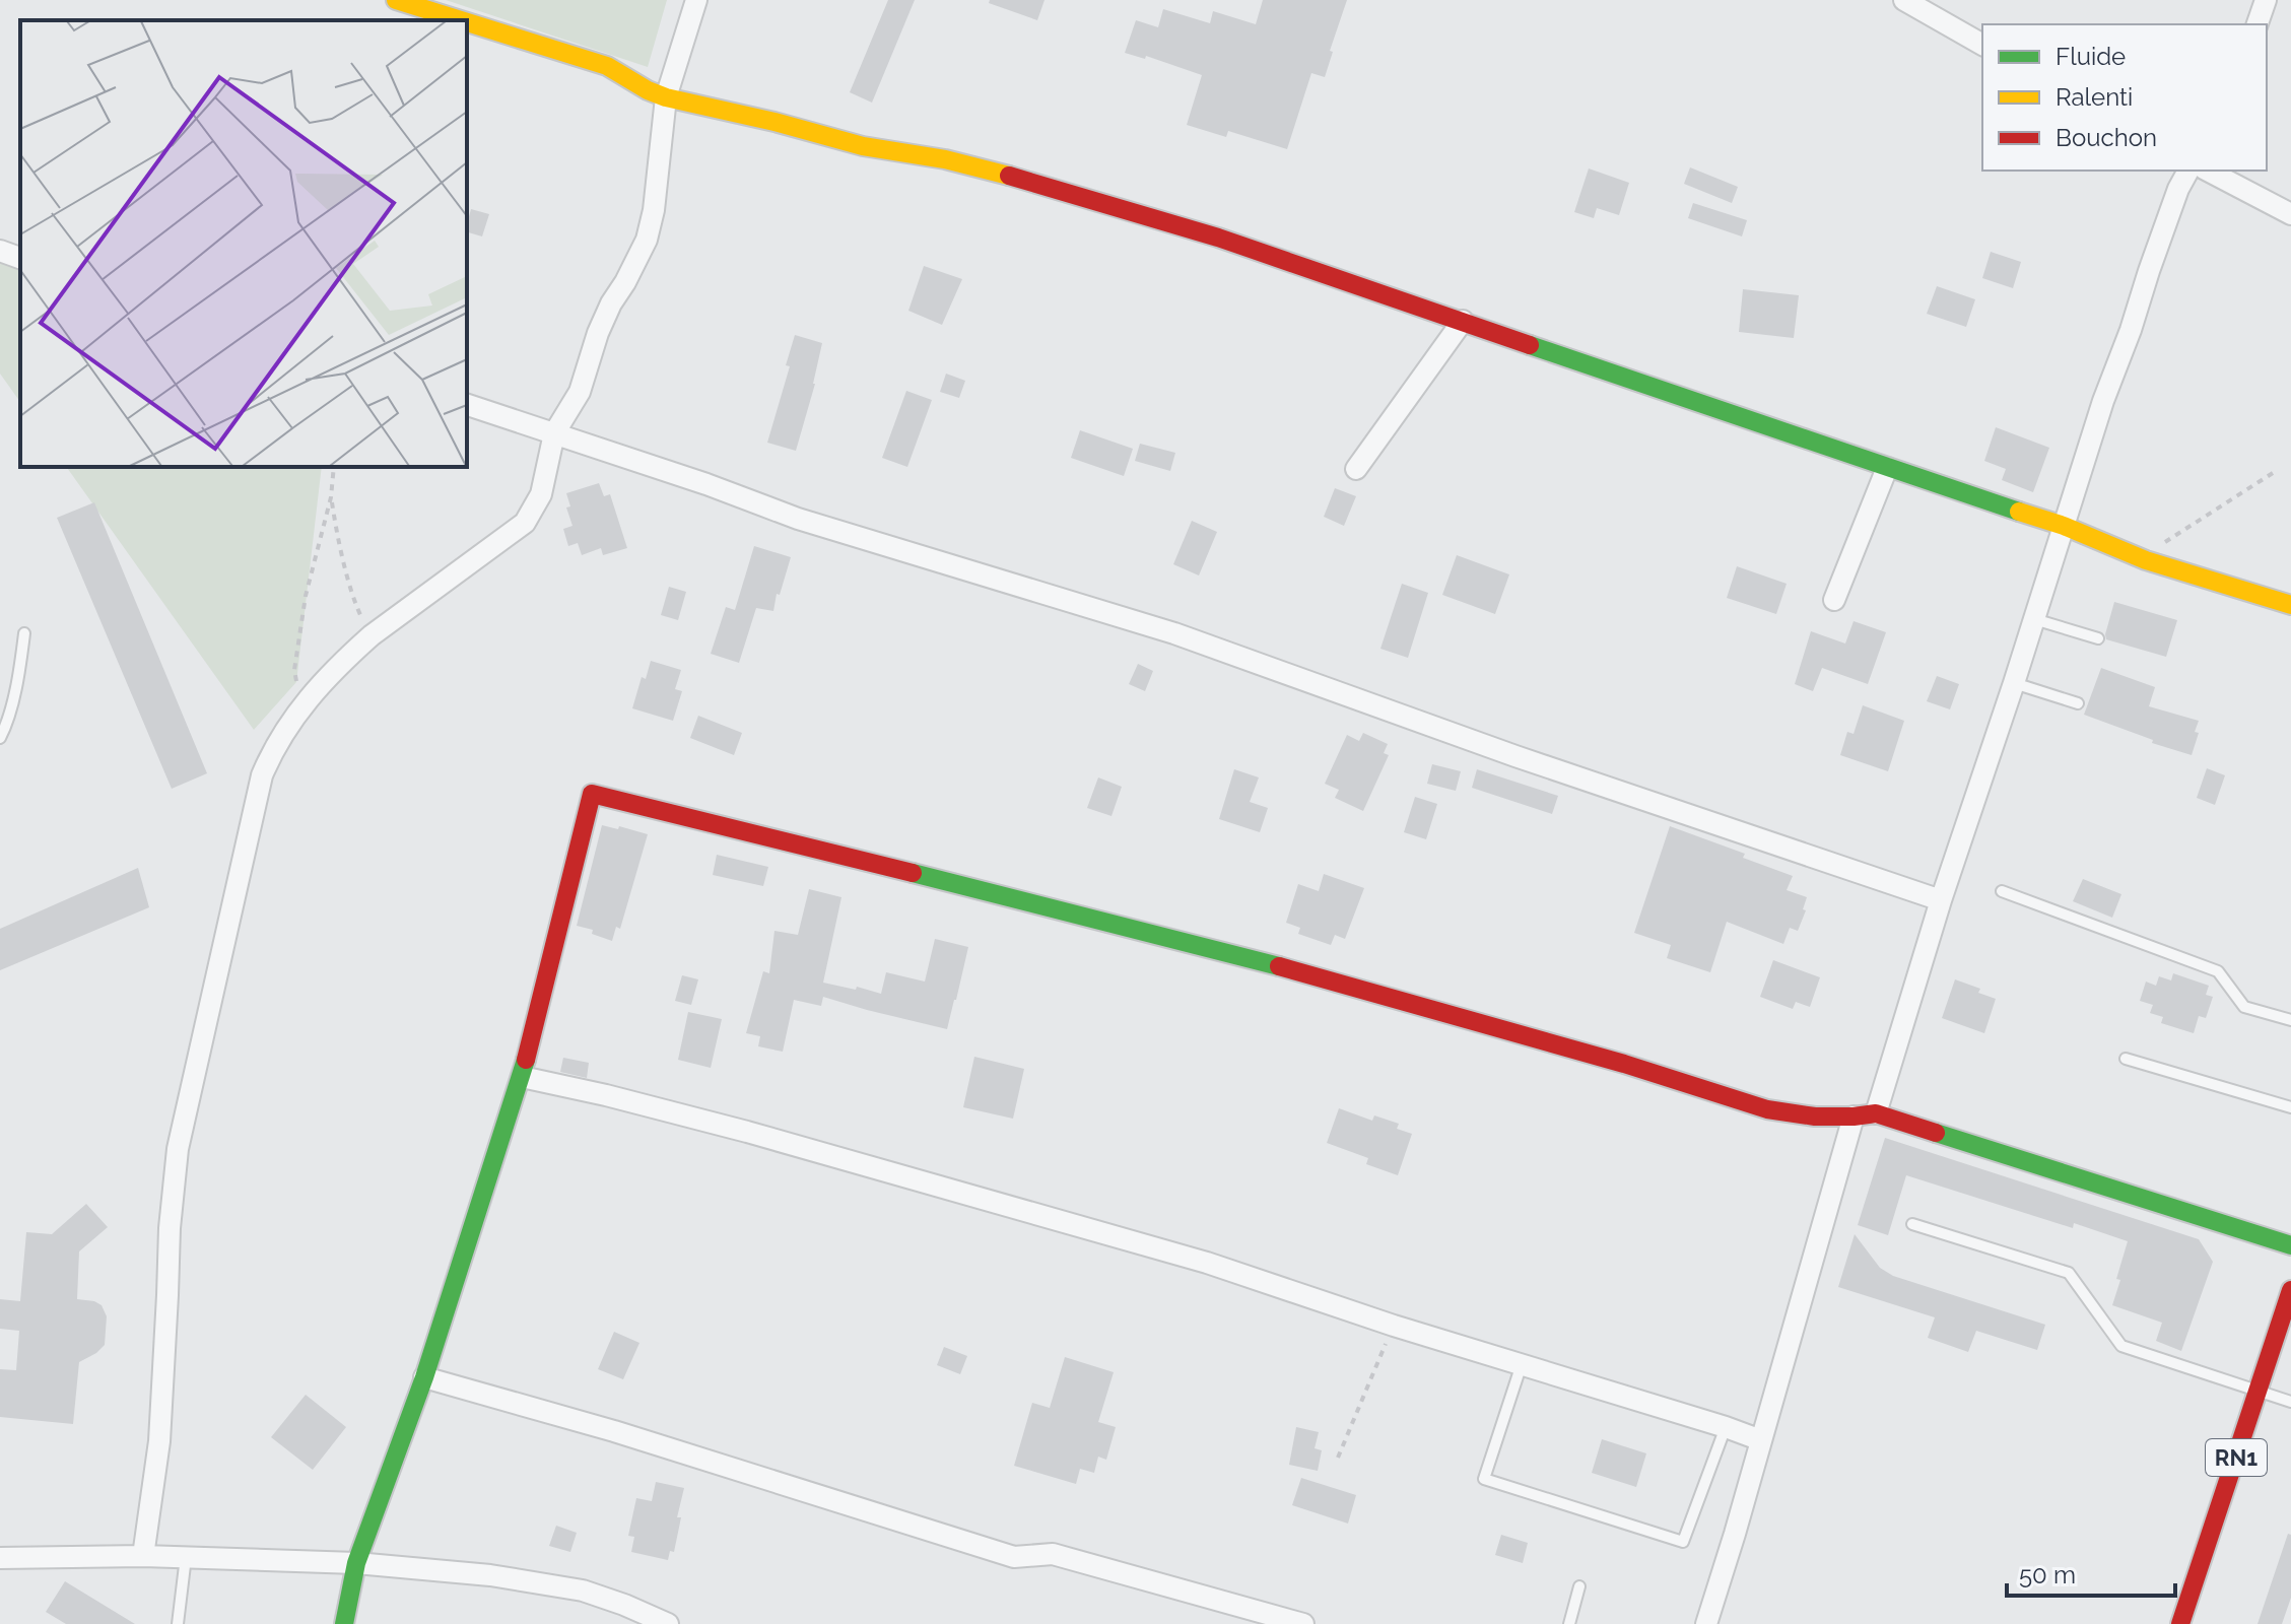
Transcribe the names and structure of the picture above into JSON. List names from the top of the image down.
{
  "streets": {
    "main road": ["RN1"]
  },
  "legend": ["Fluide", "Ralenti", "Bouchon"],
  "scale_bar": "50 m"
}
